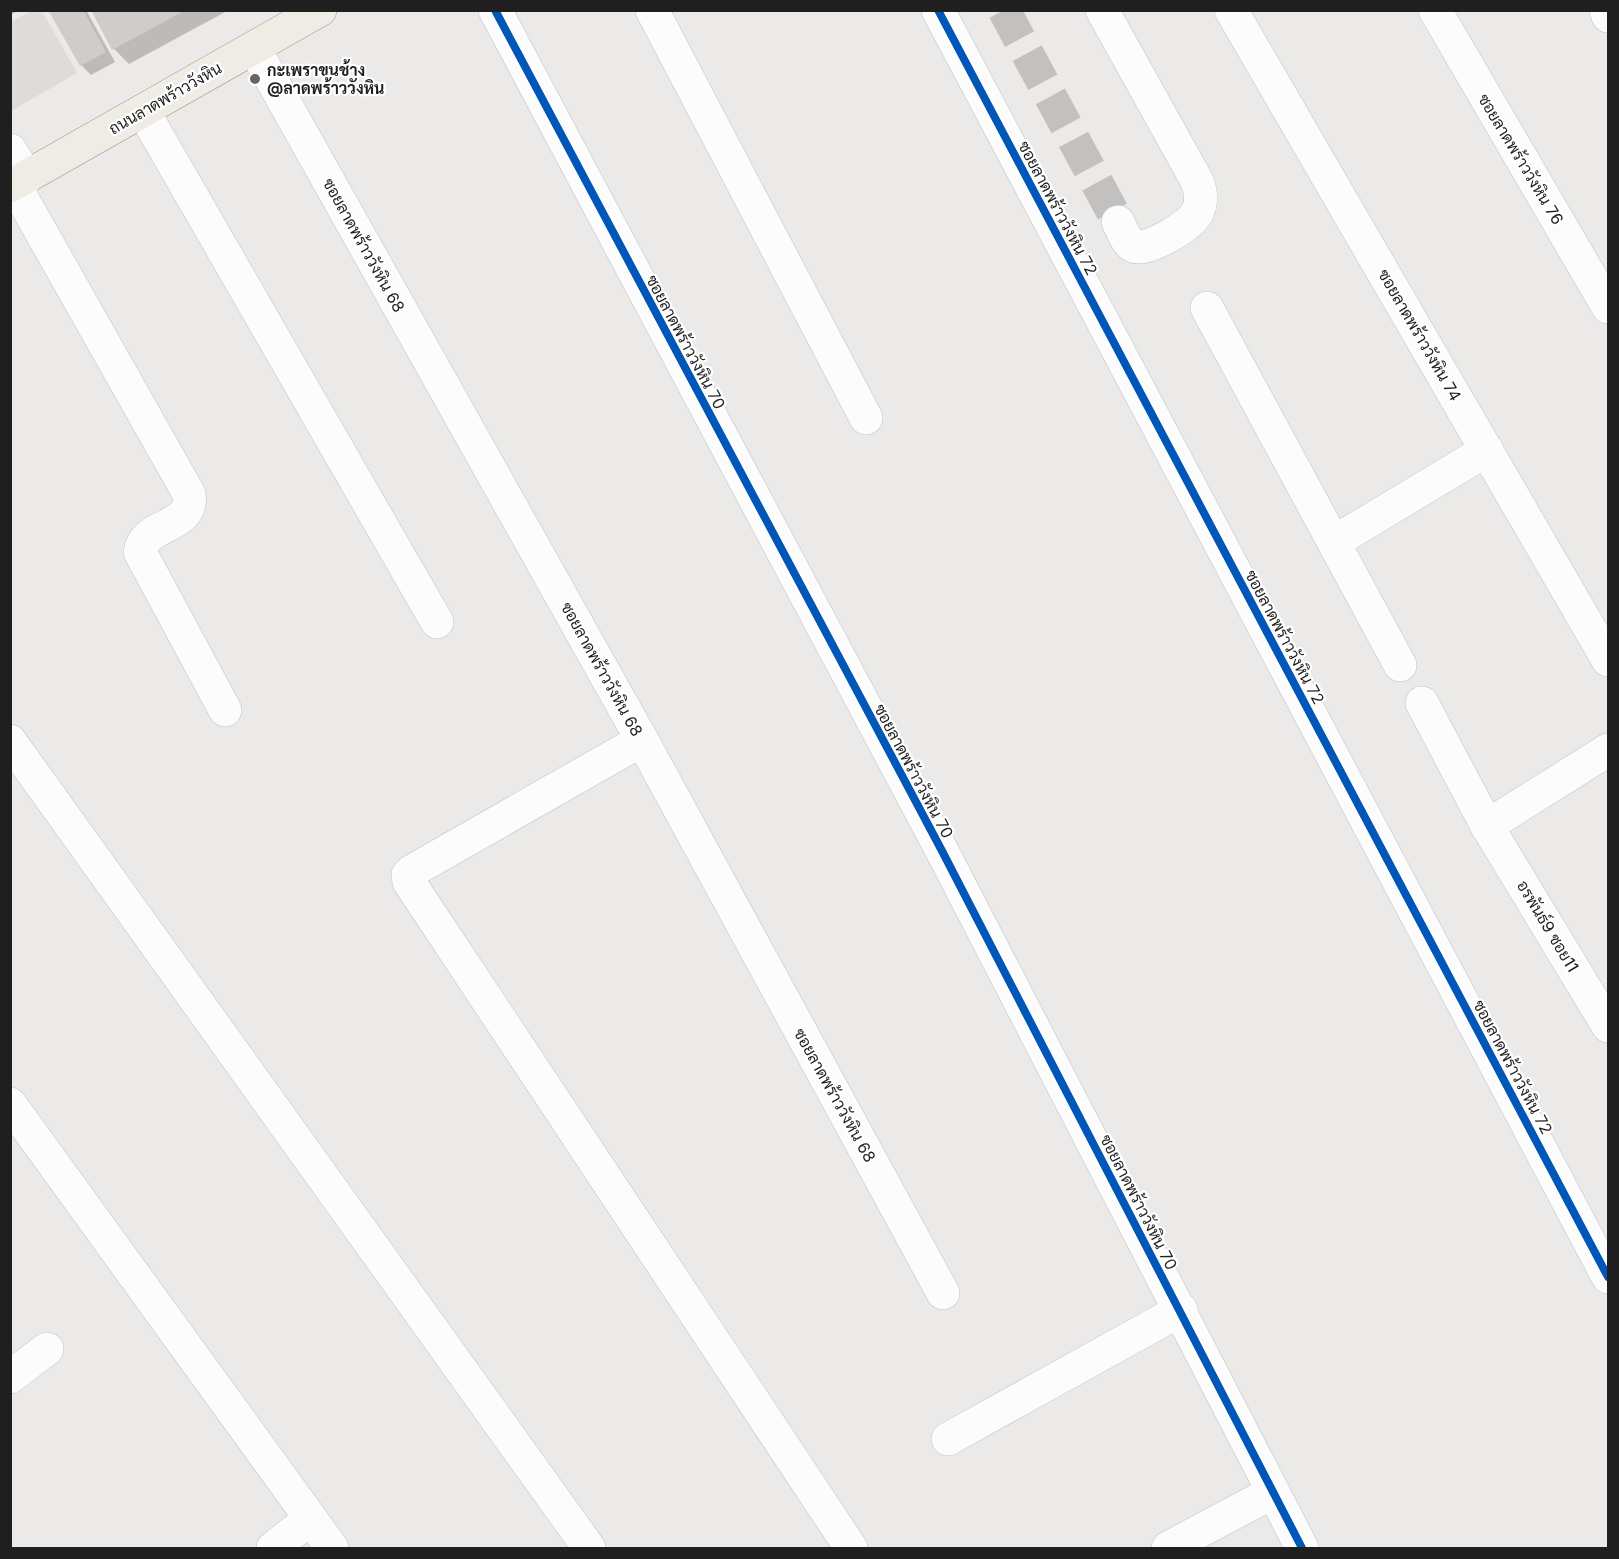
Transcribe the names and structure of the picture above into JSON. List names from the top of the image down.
{
  "streets": {
    "main road": ["ถนนลาดพร้าววังหิน"],
    "street": [
      "ซอยลาดพร้าววังหิน 76",
      "ซอยลาดพร้าววังหิน 72",
      "ซอยลาดพร้าววังหิน 68",
      "ซอยลาดพร้าววังหิน 74",
      "ซอยลาดพร้าววังหิน 70",
      "อรพันธ์9 ซอย11"
    ]
  },
  "crossings": [
    ["ถนนลาดพร้าววังหิน", "ซอยลาดพร้าววังหิน 68"]
  ],
  "places": ["กะเพราขุนช้าง @ลาดพร้าววังหิน"]
}
